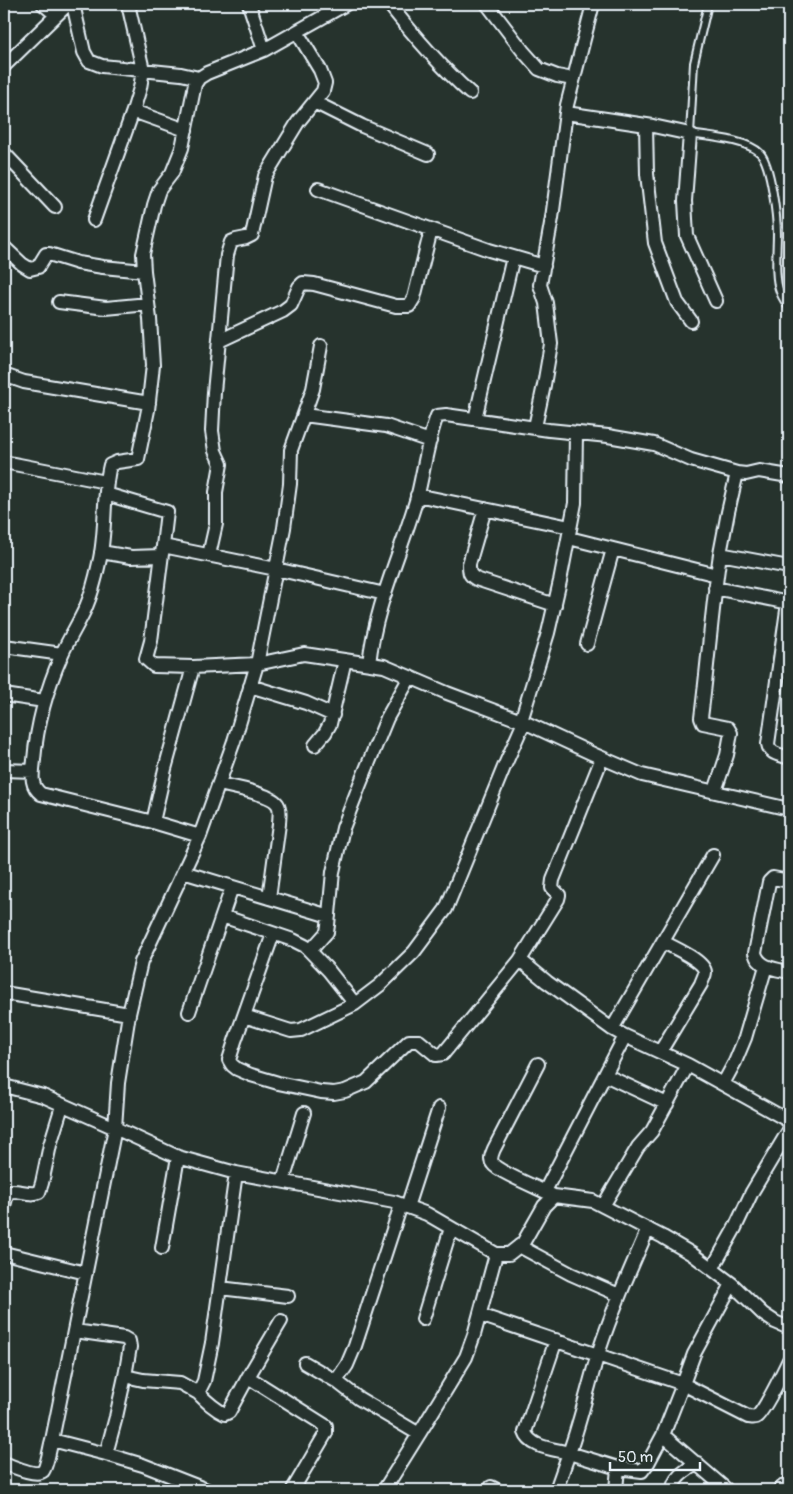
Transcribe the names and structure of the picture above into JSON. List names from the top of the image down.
{
  "scale_bar": "50 m"
}
